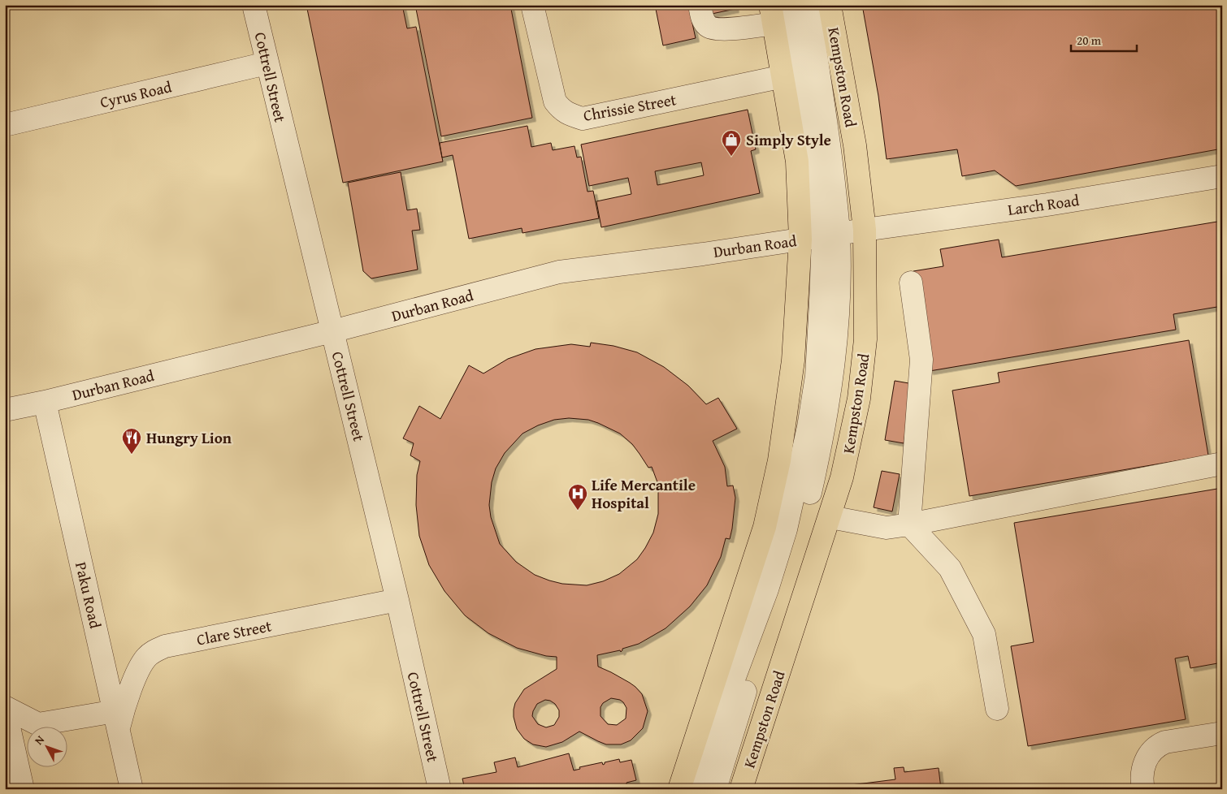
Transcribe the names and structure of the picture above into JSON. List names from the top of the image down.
{
  "streets": {
    "main road": ["Kempston Road"],
    "street": [
      "Cottrell Street",
      "Cyrus Road",
      "Chrissie Street",
      "Larch Road",
      "Durban Road",
      "Paku Road",
      "Clare Street"
    ]
  },
  "crossings": [
    ["Cottrell Street", "Cyrus Road"],
    ["Cottrell Street", "Durban Road"],
    ["Cottrell Street", "Clare Street"],
    ["Kempston Road", "Larch Road"],
    ["Kempston Road", "Durban Road"],
    ["Larch Road", "Durban Road"],
    ["Durban Road", "Paku Road"],
    ["Paku Road", "Clare Street"]
  ],
  "places": {
    "shop": ["Simply Style"],
    "restaurant": ["Hungry Lion"],
    "hospital": ["Life Mercantile Hospital"]
  },
  "scale_bar": "20 m",
  "north": "top left"
}
